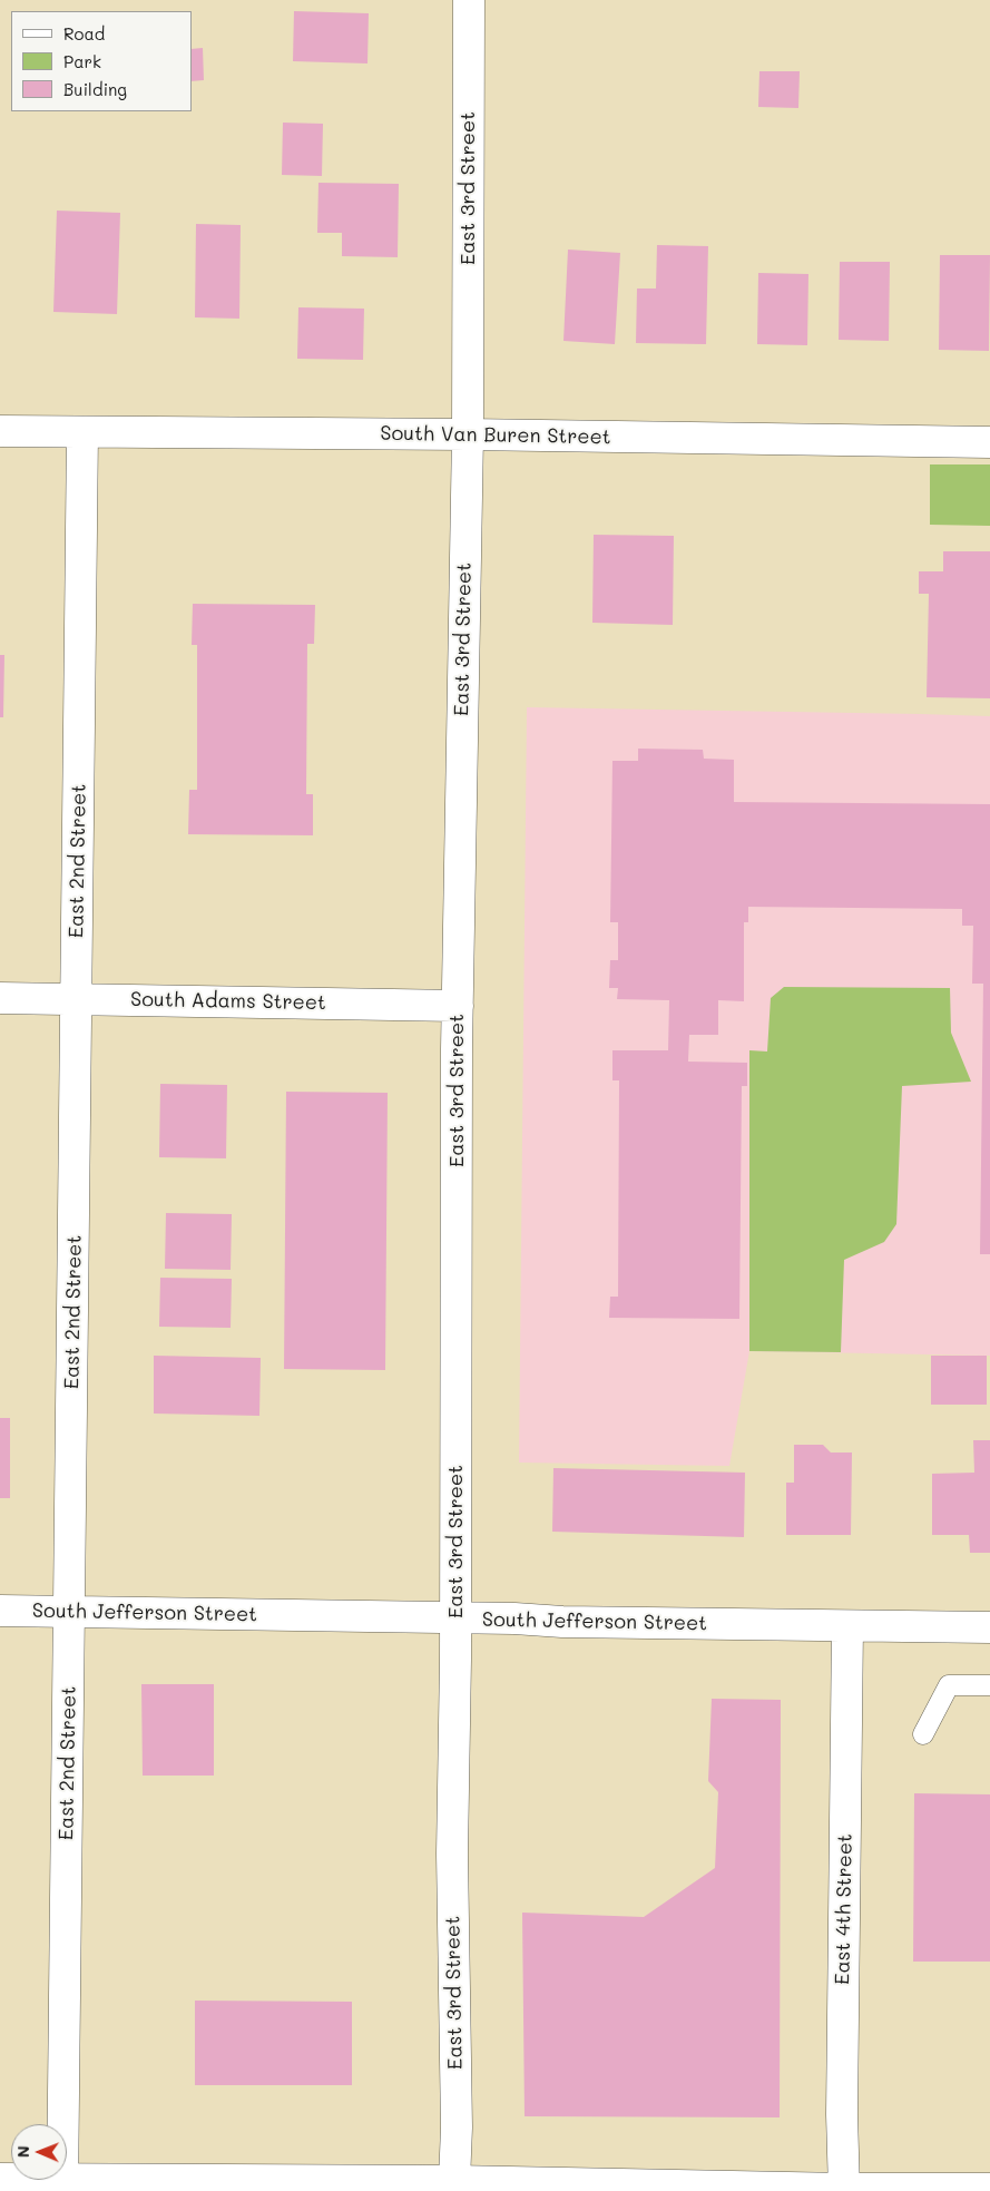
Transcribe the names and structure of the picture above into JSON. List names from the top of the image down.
{
  "streets": {
    "main road": [
      "East 3rd Street",
      "South Van Buren Street",
      "East 2nd Street",
      "South Adams Street",
      "South Jefferson Street",
      "East 4th Street"
    ]
  },
  "crossings": [
    ["East 3rd Street", "South Van Buren Street"],
    ["East 3rd Street", "South Adams Street"],
    ["East 3rd Street", "South Jefferson Street"],
    ["South Van Buren Street", "East 2nd Street"],
    ["East 2nd Street", "South Adams Street"],
    ["East 2nd Street", "South Jefferson Street"],
    ["South Jefferson Street", "East 4th Street"]
  ],
  "legend": ["Road", "Park", "Building"],
  "north": "left"
}
